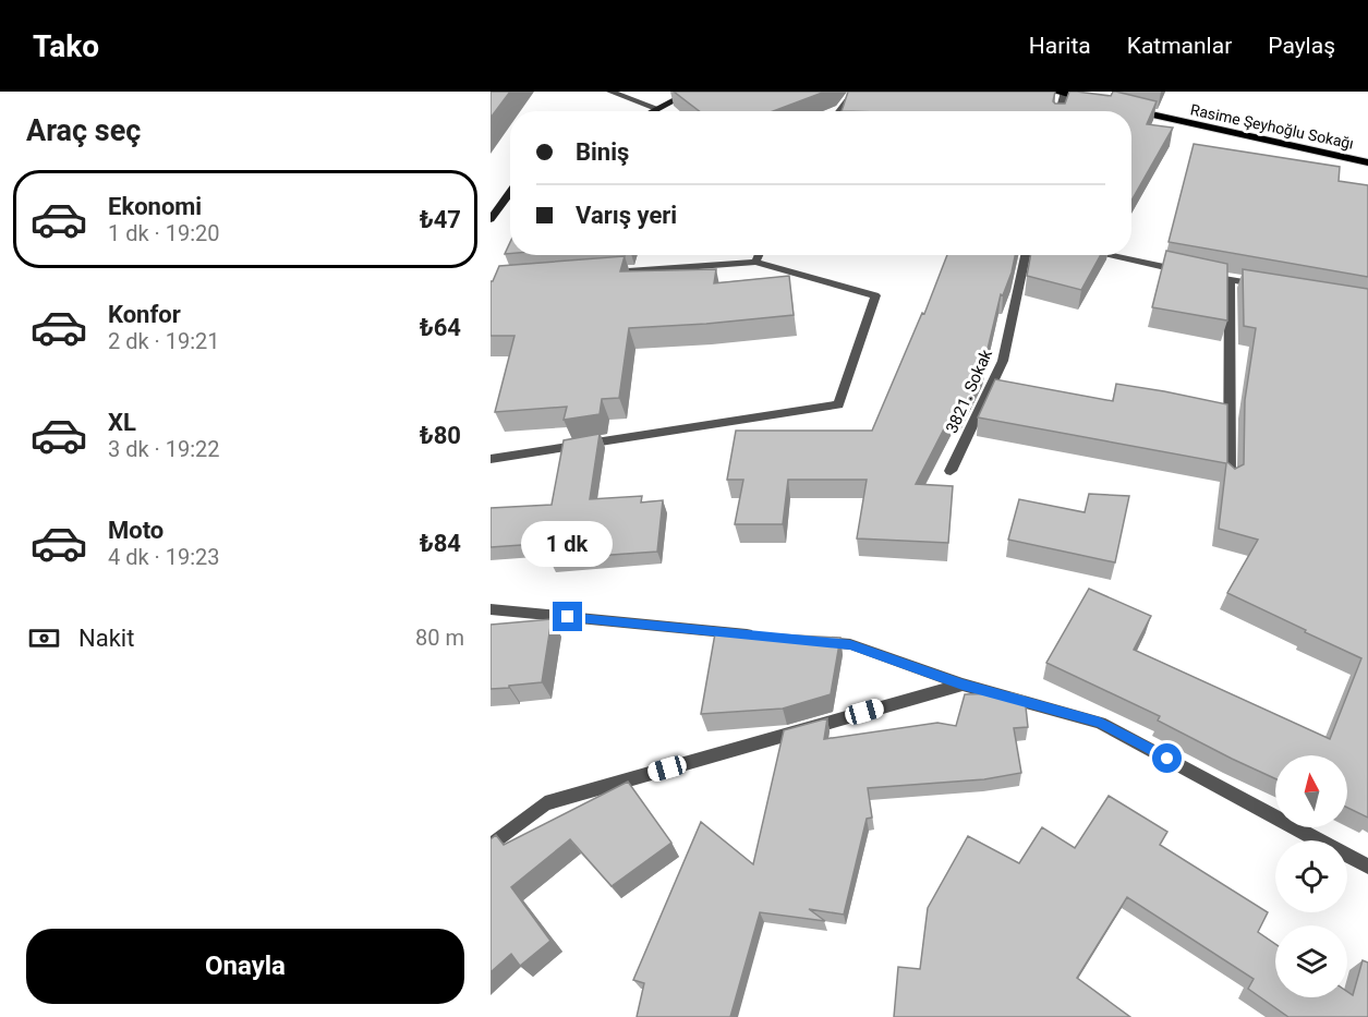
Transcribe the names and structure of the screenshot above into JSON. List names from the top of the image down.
{
  "streets": {
    "main road": ["Rasime Şeyhoğlu Sokağı"],
    "street": ["3821. Sokak"]
  },
  "north": "top",
  "page": {
    "header": "Tako",
    "nav": ["Harita", "Katmanlar", "Paylaş"],
    "heading": "Araç seç",
    "banner": ["Biniş", "Varış yeri"],
    "list": [
      {
        "name": "Ekonomi",
        "note": "1 dk · 19:20",
        "value": "₺47"
      },
      {
        "name": "Konfor",
        "note": "2 dk · 19:21",
        "value": "₺64"
      },
      {
        "name": "XL",
        "note": "3 dk · 19:22",
        "value": "₺80"
      },
      {
        "name": "Moto",
        "note": "4 dk · 19:23",
        "value": "₺84"
      }
    ],
    "bubble": "1 dk",
    "pay": ["Nakit", "80 m"],
    "buttons": "Onayla"
  }
}
